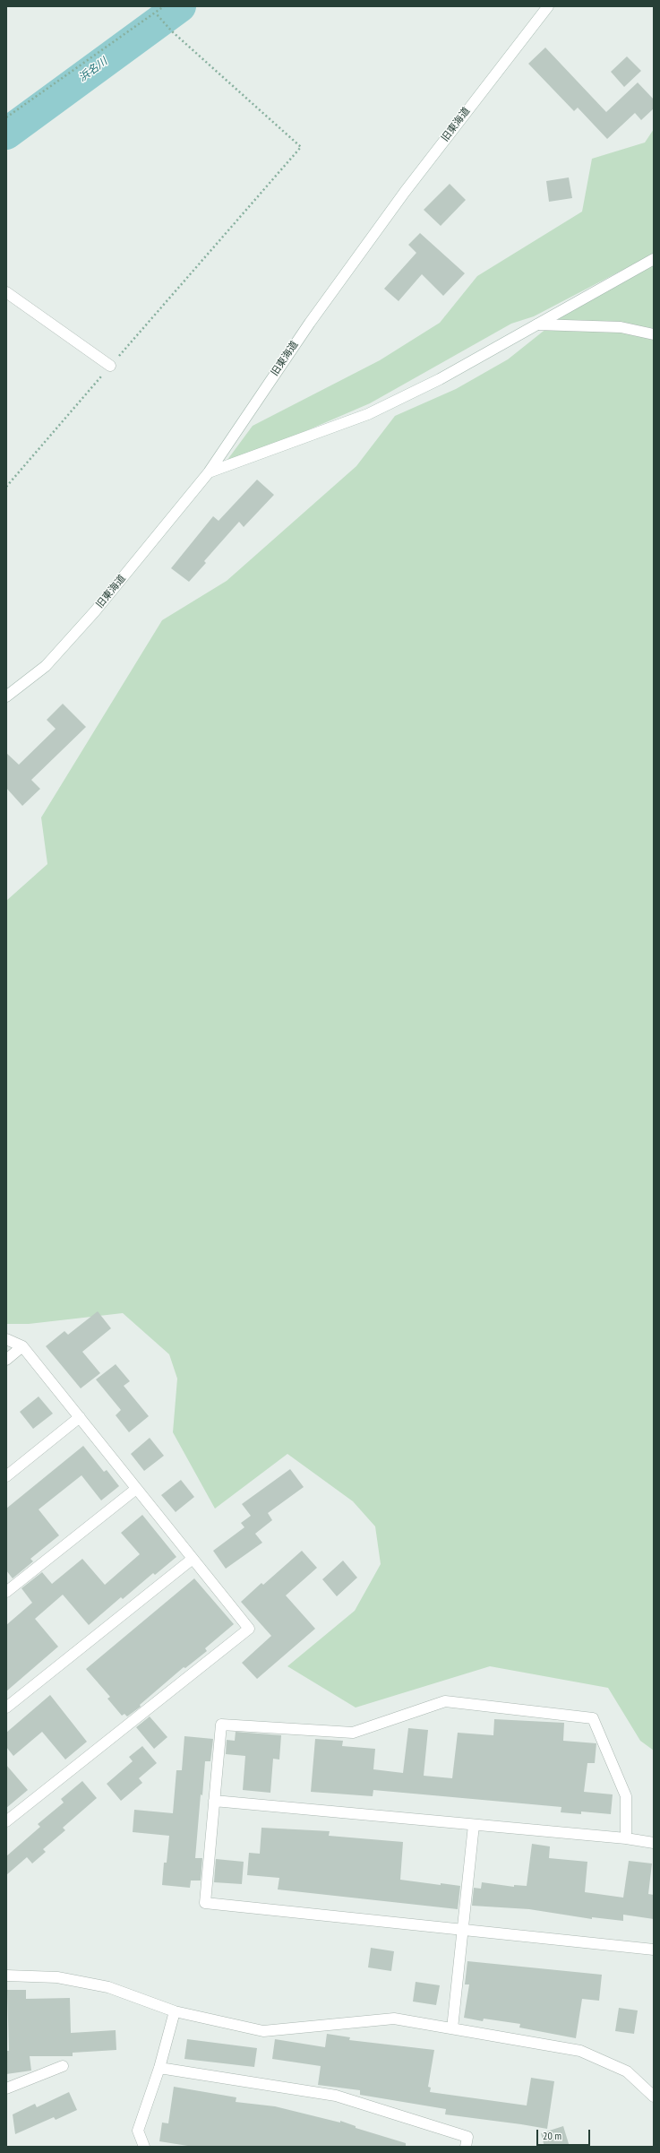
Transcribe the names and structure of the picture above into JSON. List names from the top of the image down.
{
  "streets": {
    "street": ["旧東海道"]
  },
  "water": ["浜名川"],
  "scale_bar": "20 m"
}
